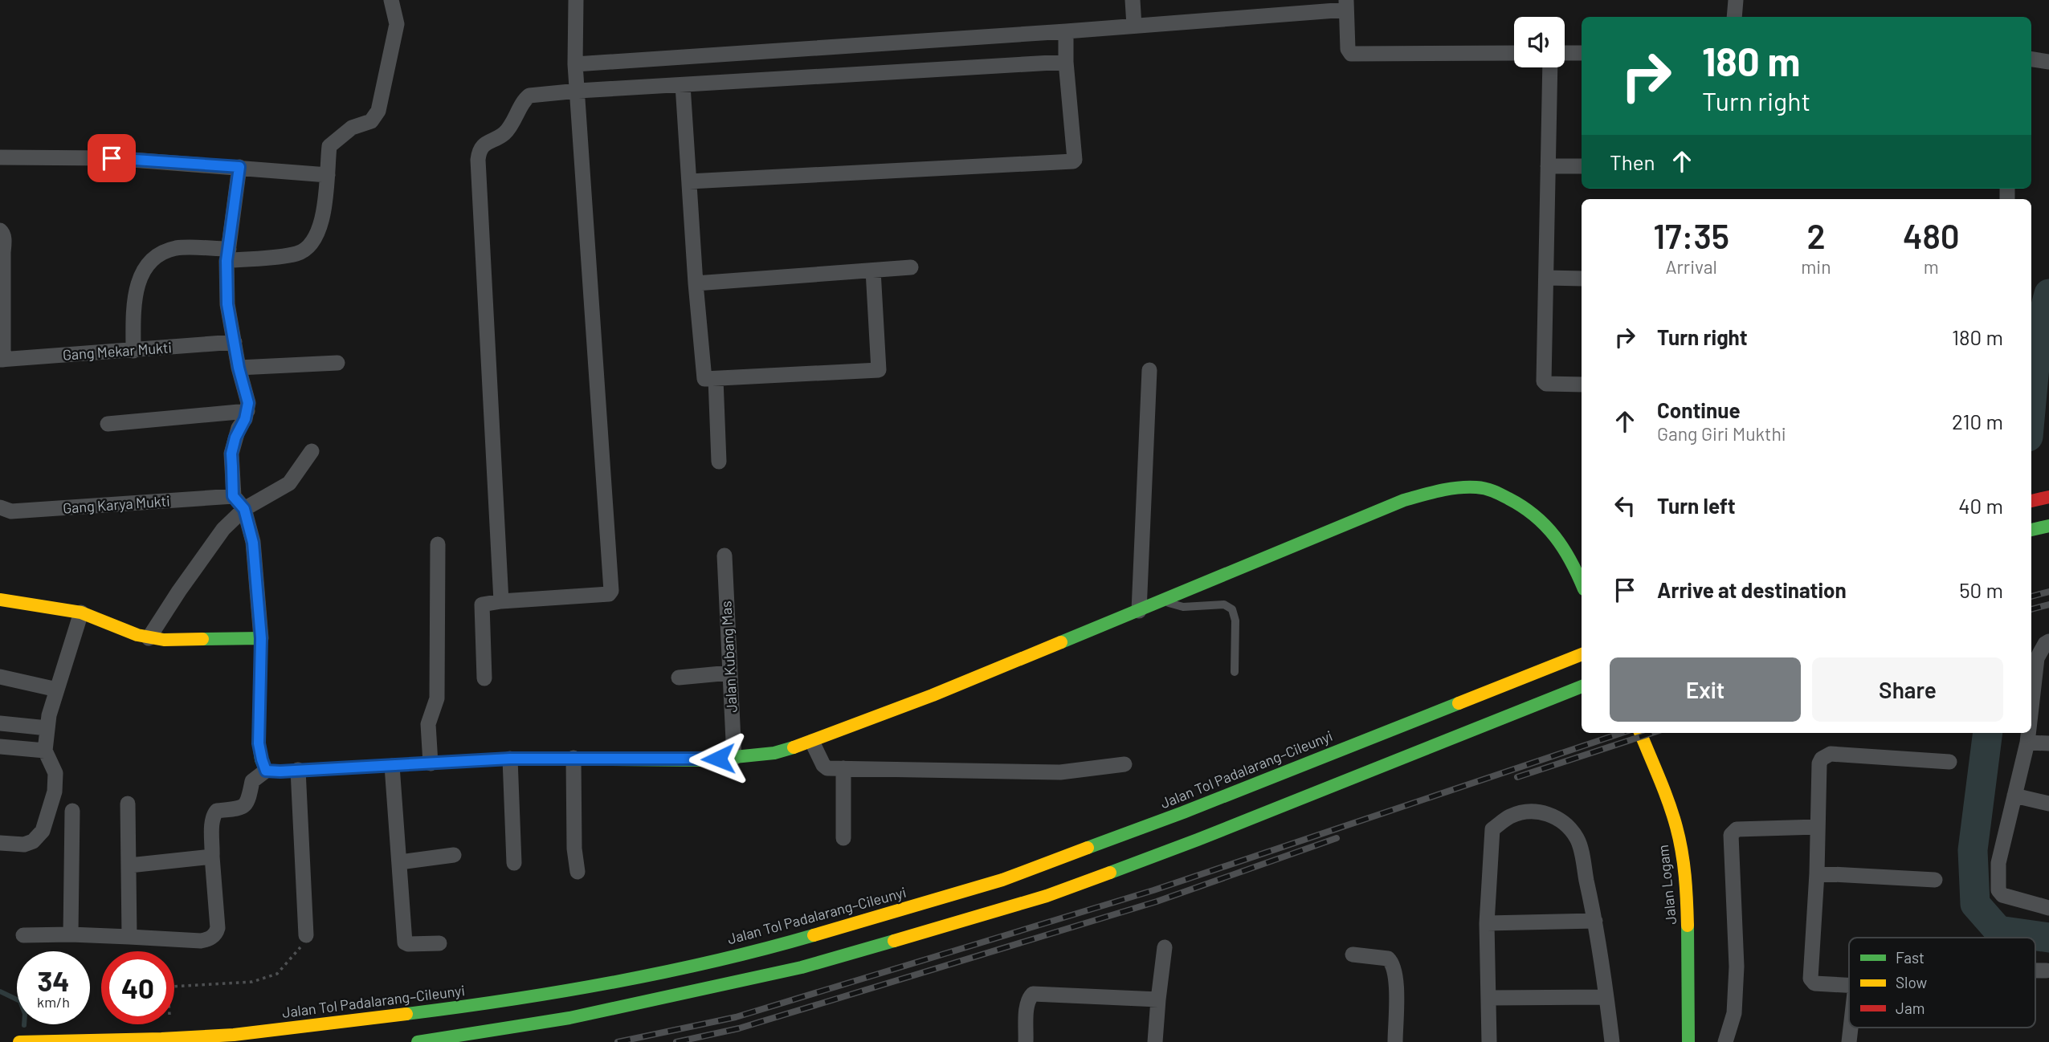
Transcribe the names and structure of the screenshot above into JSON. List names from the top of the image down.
{
  "streets": {
    "main road": ["Jalan Tol Padalarang–Cileunyi", "Jalan Logam"],
    "street": ["Gang Mekar Mukti", "Gang Karya Mukti", "Jalan Kubang Mas"]
  },
  "legend": ["Fast", "Slow", "Jam"],
  "page": {
    "turn": ["180 m", "Turn right"],
    "then": "Then",
    "eta": [
      "17:35",
      "Arrival",
      "2",
      "min",
      "480",
      "m"
    ],
    "list": [
      {
        "name": "Turn right",
        "value": "180 m"
      },
      {
        "name": "Continue",
        "note": "Gang Giri Mukthi",
        "value": "210 m"
      },
      {
        "name": "Turn left",
        "value": "40 m"
      },
      {
        "name": "Arrive at destination",
        "value": "50 m"
      }
    ],
    "buttons": ["Exit", "Share"],
    "speed": "34 km/h",
    "limit": "40"
  }
}
